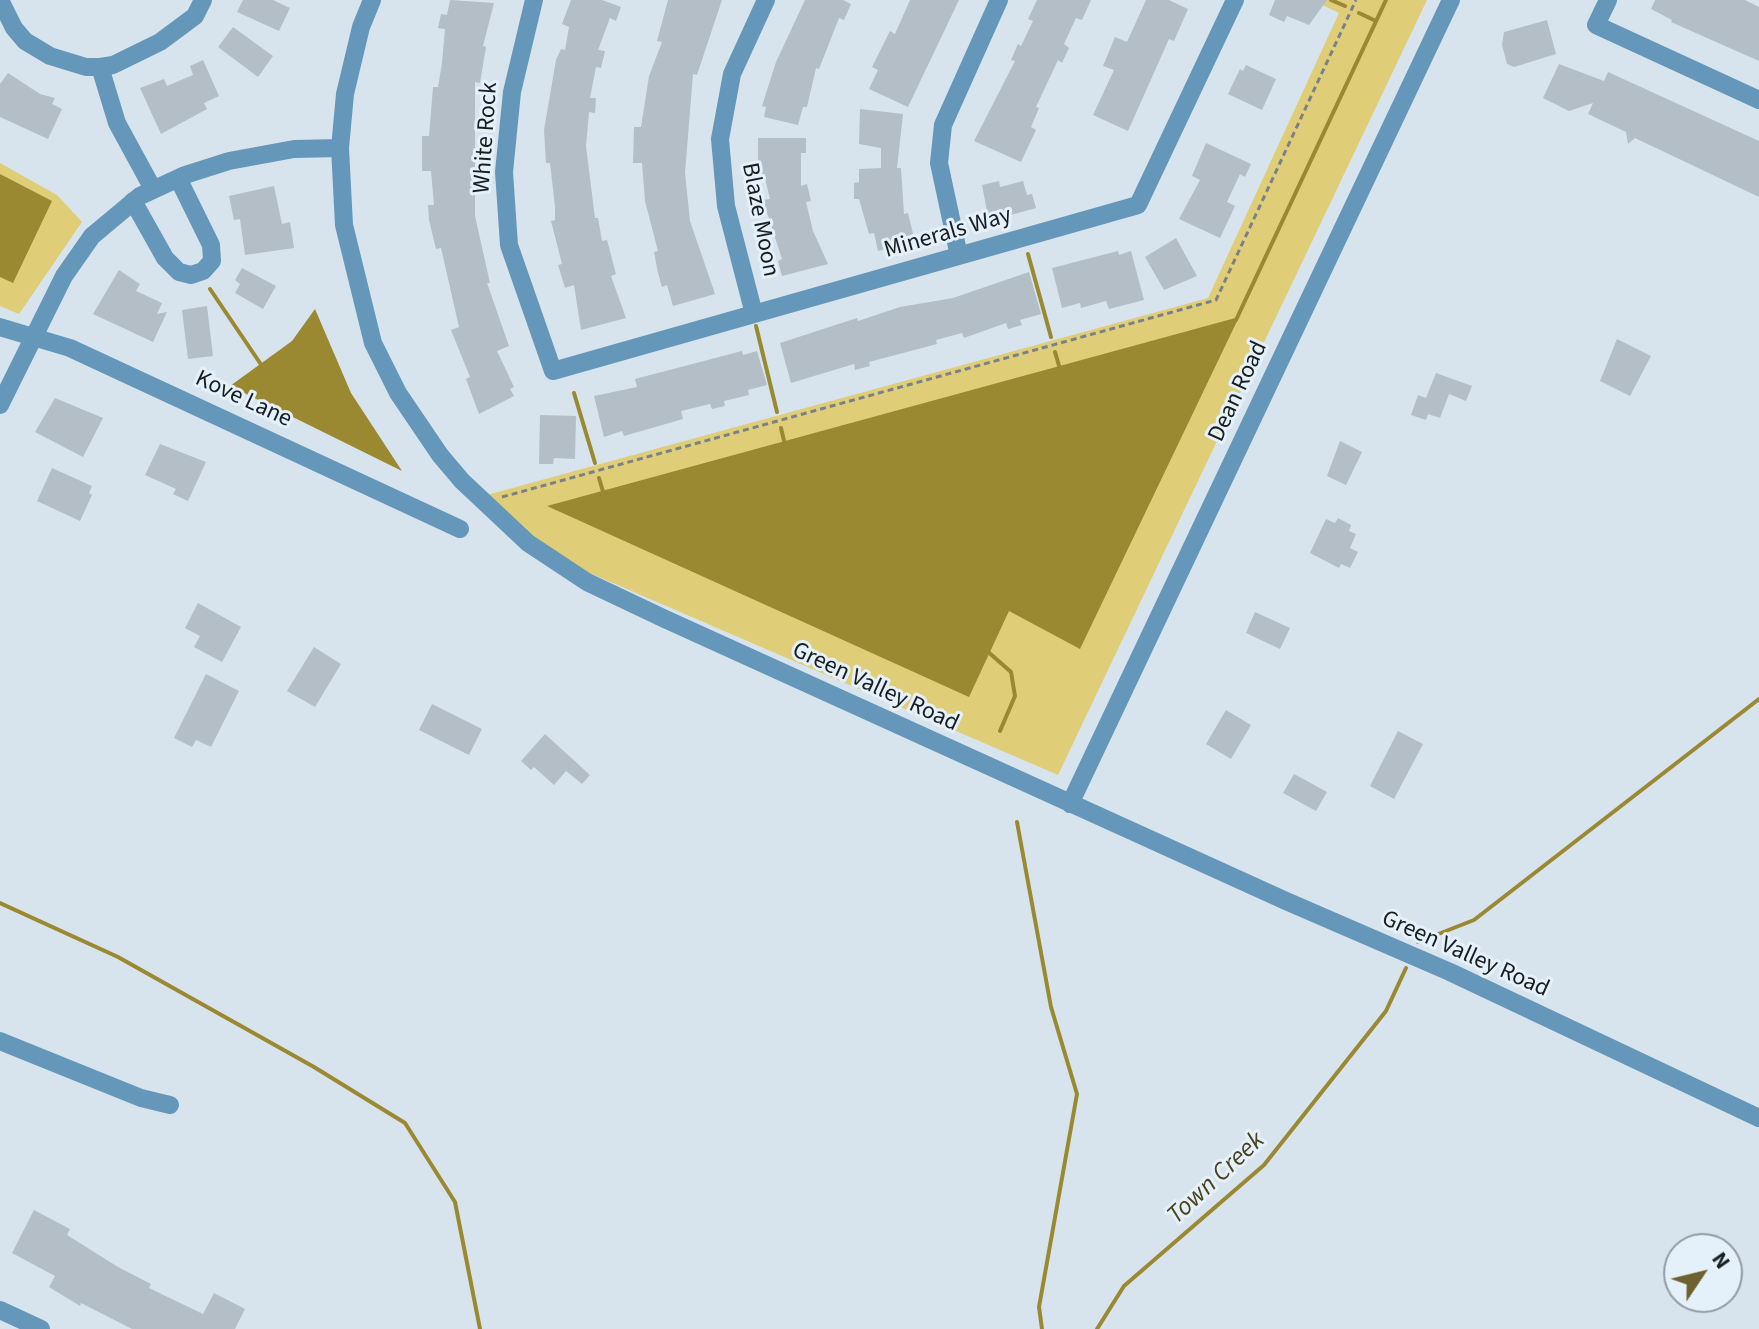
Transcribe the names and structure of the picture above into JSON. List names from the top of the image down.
{
  "streets": {
    "street": [
      "White Rock",
      "Blaze Moon",
      "Minerals Way",
      "Dean Road",
      "Kove Lane",
      "Green Valley Road"
    ]
  },
  "crossings": [
    ["White Rock", "Minerals Way"],
    ["Blaze Moon", "Minerals Way"],
    ["Dean Road", "Green Valley Road"]
  ],
  "water": ["Town Creek"],
  "north": "top right"
}
